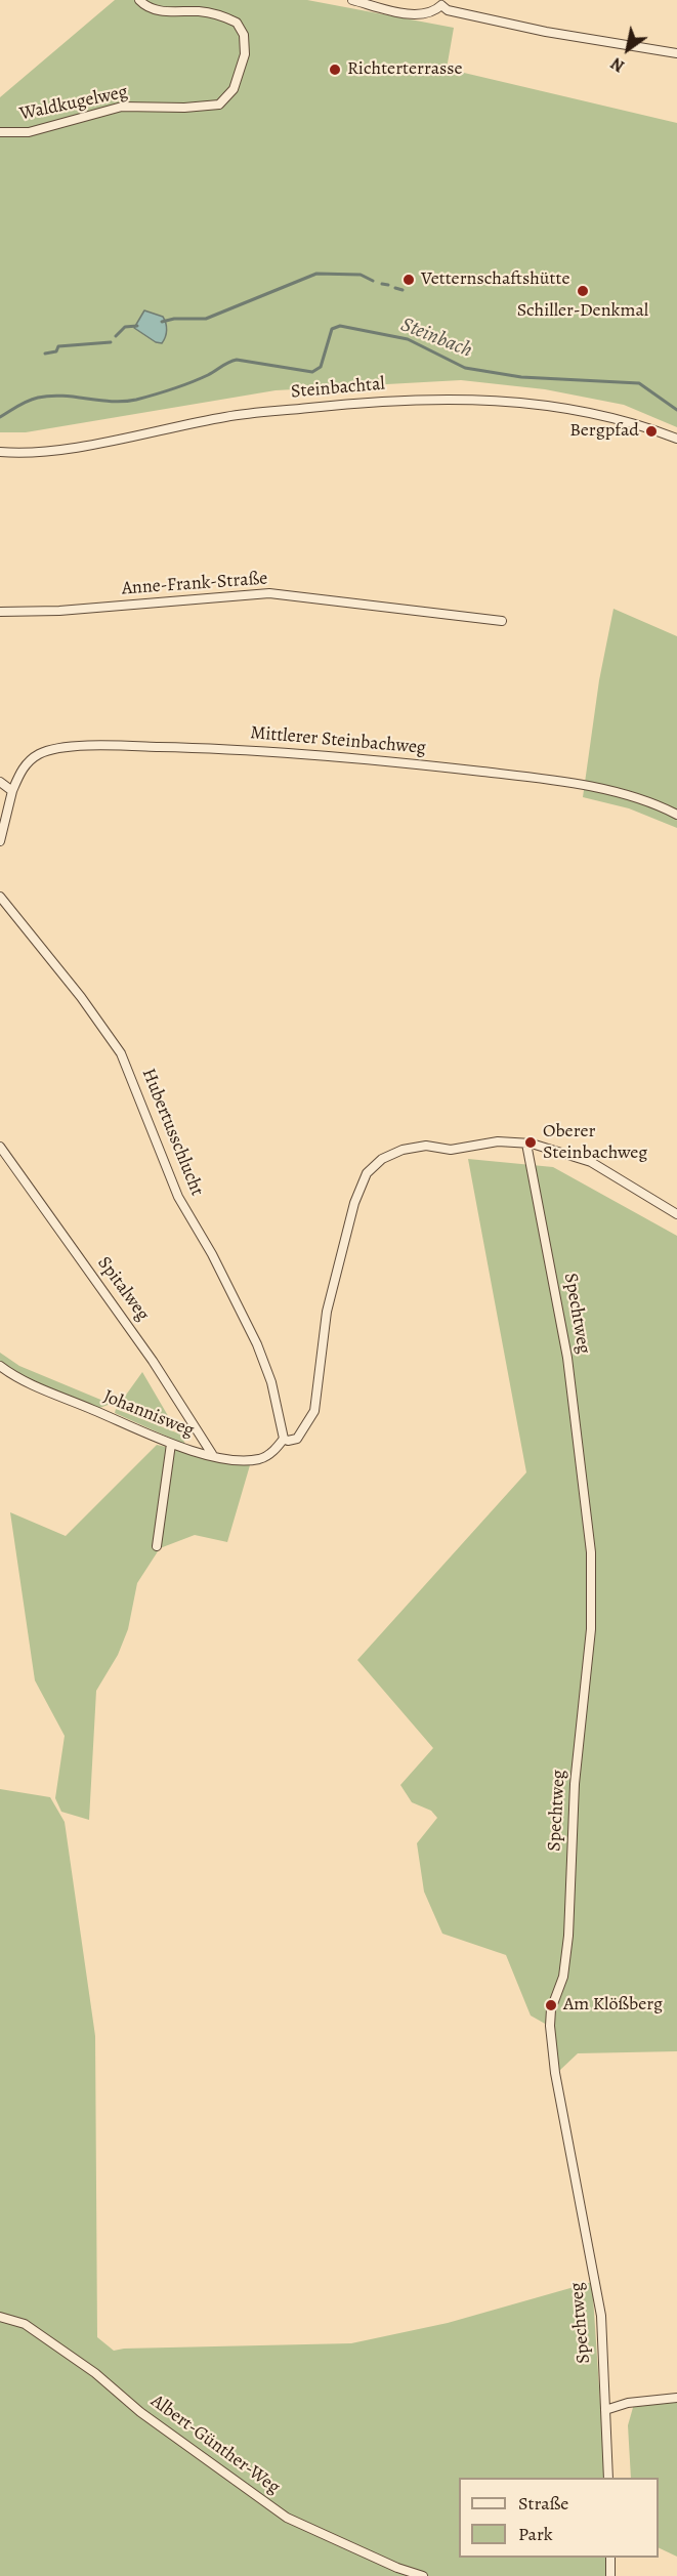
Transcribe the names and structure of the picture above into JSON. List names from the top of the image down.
{
  "streets": {
    "street": [
      "Waldkugelweg",
      "Steinbachtal",
      "Anne-Frank-Straße",
      "Mittlerer Steinbachweg",
      "Hubertusschlucht",
      "Spitalweg",
      "Spechtweg",
      "Johannisweg",
      "Albert-Günther-Weg"
    ]
  },
  "crossings": [
    ["Hubertusschlucht", "Johannisweg"],
    ["Spitalweg", "Johannisweg"]
  ],
  "water": ["Steinbach"],
  "places": [
    "Richterterrasse",
    "Vetternschaftshütte",
    "Schiller-Denkmal",
    "Bergpfad",
    "Oberer Steinbachweg",
    "Am Klößberg"
  ],
  "legend": ["Straße", "Park"],
  "north": "bottom left"
}
